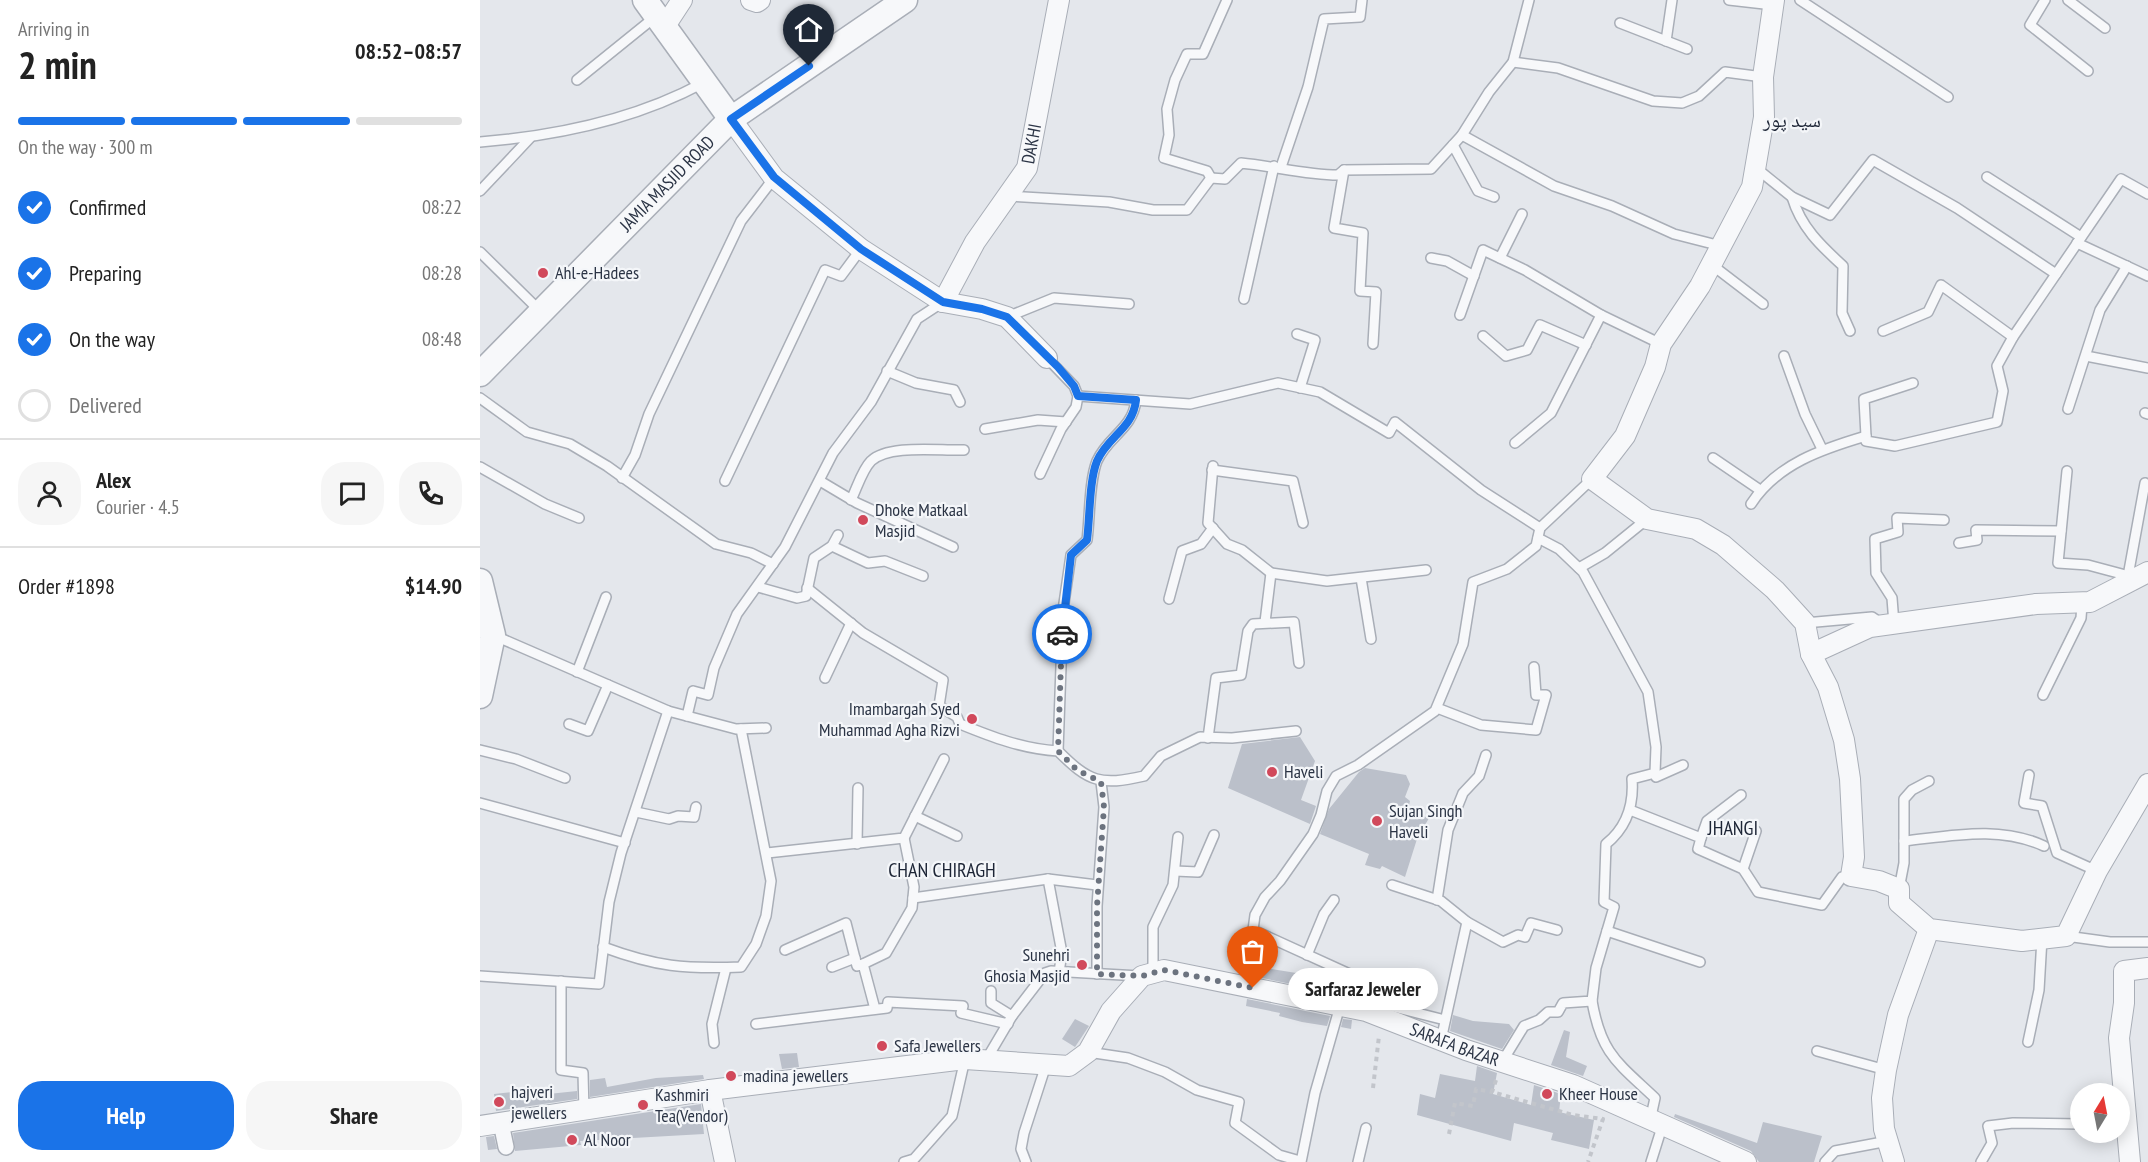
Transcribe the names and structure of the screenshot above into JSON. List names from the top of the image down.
{
  "streets": {
    "street": ["DAKHI", "JAMIA MASJID ROAD", "SARAFA BAZAR"]
  },
  "districts": ["سید پور", "JHANGI", "CHAN CHIRAGH"],
  "places": [
    "Ahl-e-Hadees",
    "Dhoke Matkaal Masjid",
    "Imambargah Syed Muhammad Agha Rizvi",
    "Haveli",
    "Sujan Singh Haveli",
    "Sunehri Ghosia Masjid",
    "Sarfaraz Jeweler",
    "Safa Jewellers",
    "madina jewellers",
    "Kheer House",
    "hajveri jewellers",
    "Kashmiri Tea(Vendor)",
    "Al Noor"
  ],
  "north": "top",
  "page": {
    "heading": ["2 min", "Arriving in", "08:52–08:57"],
    "panel": [
      "Alex",
      "Courier · 4.5",
      "Order #1898",
      "$14.90"
    ],
    "bar": "On the way · 300 m",
    "list": [
      ["Confirmed", "08:22"],
      ["Preparing", "08:28"],
      ["On the way", "08:48"],
      "Delivered"
    ],
    "bubble": "Sarfaraz Jeweler",
    "buttons": ["Help", "Share"]
  }
}
